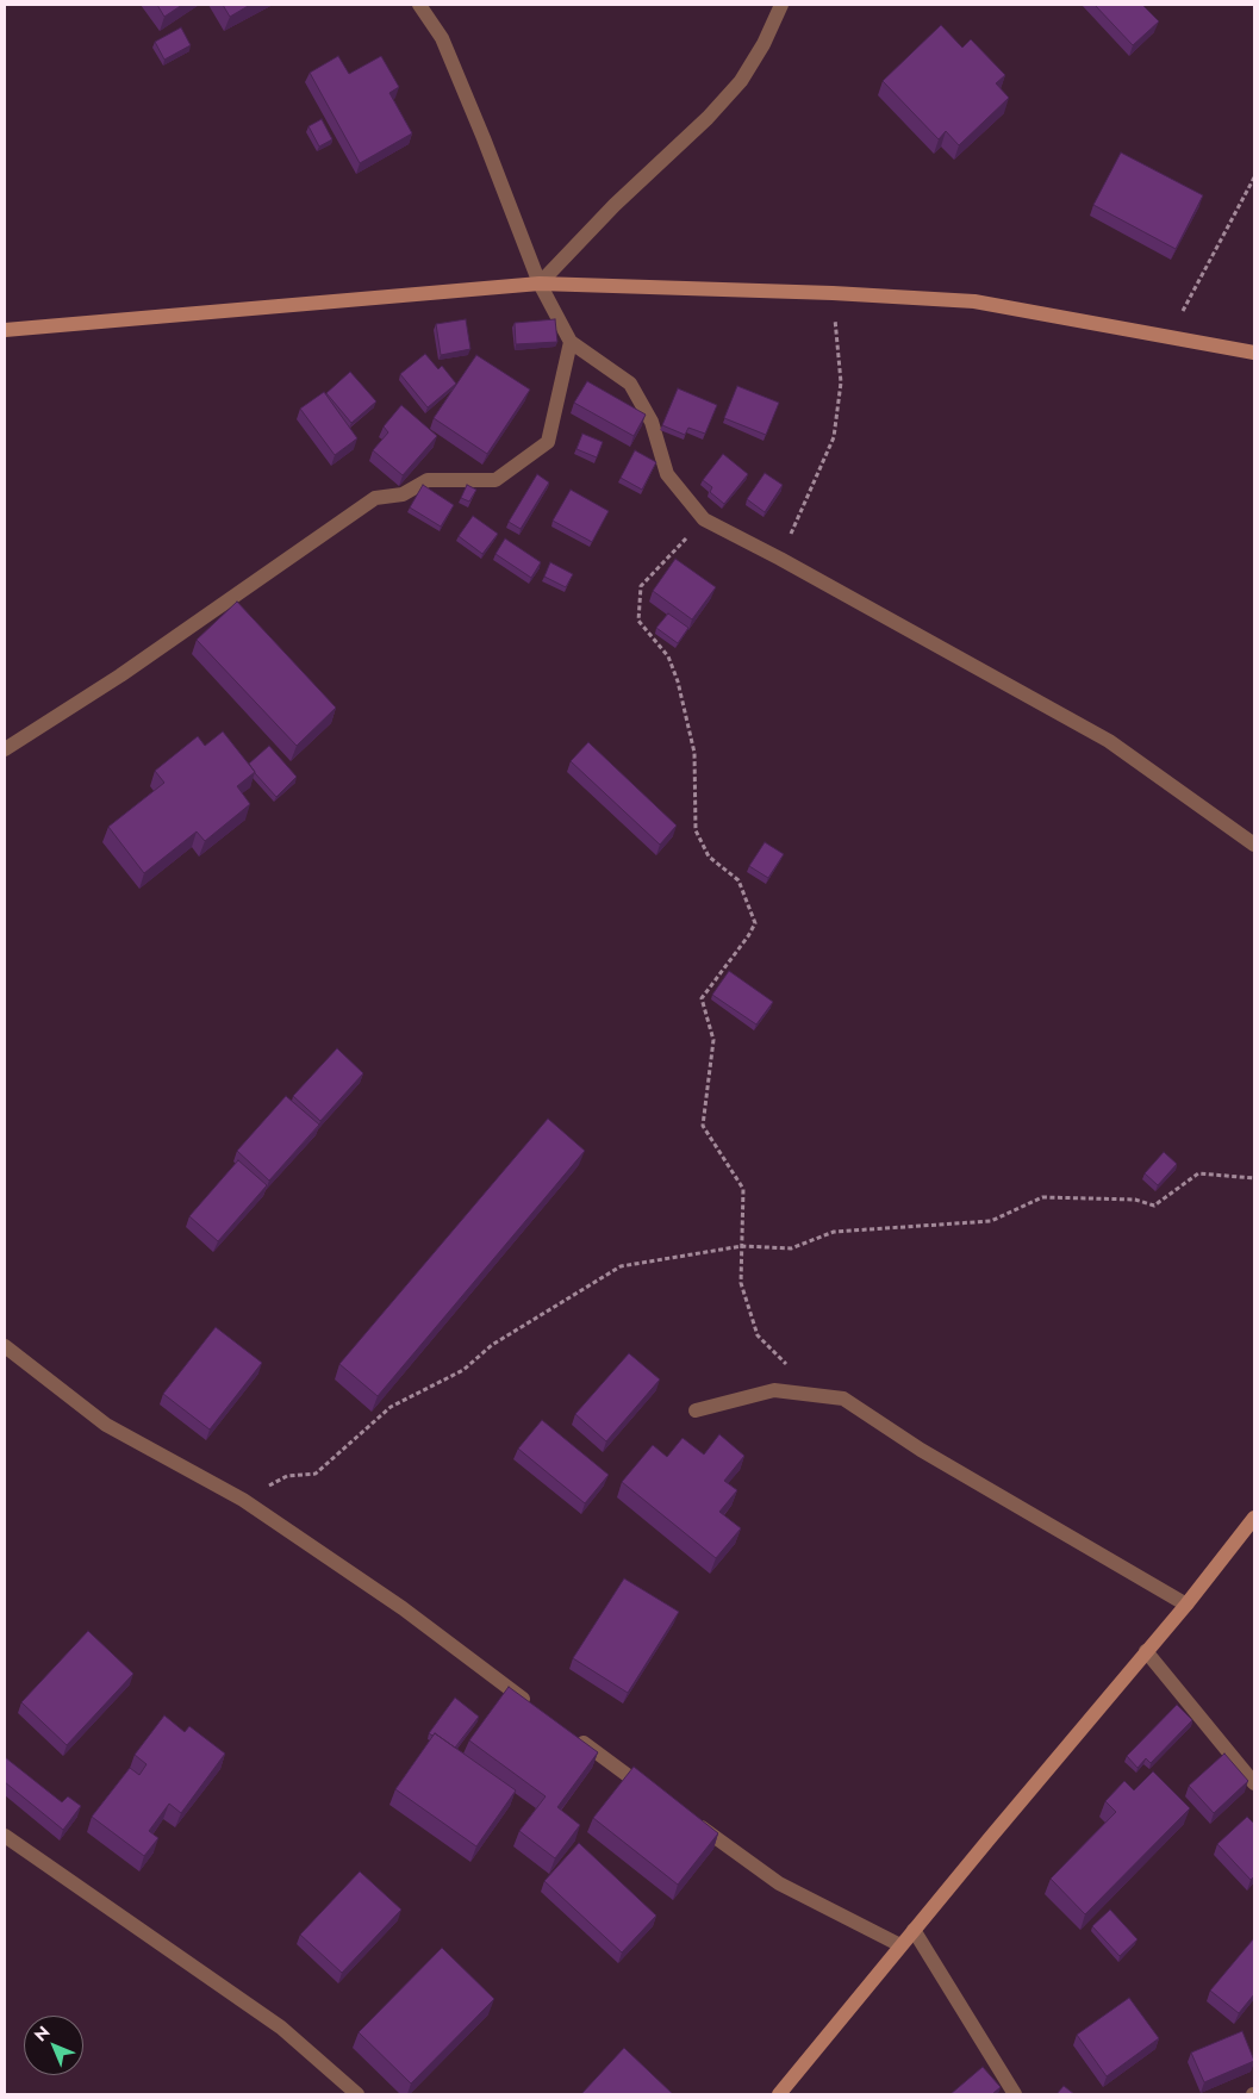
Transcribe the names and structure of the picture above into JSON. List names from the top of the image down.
{
  "north": "top left"
}
